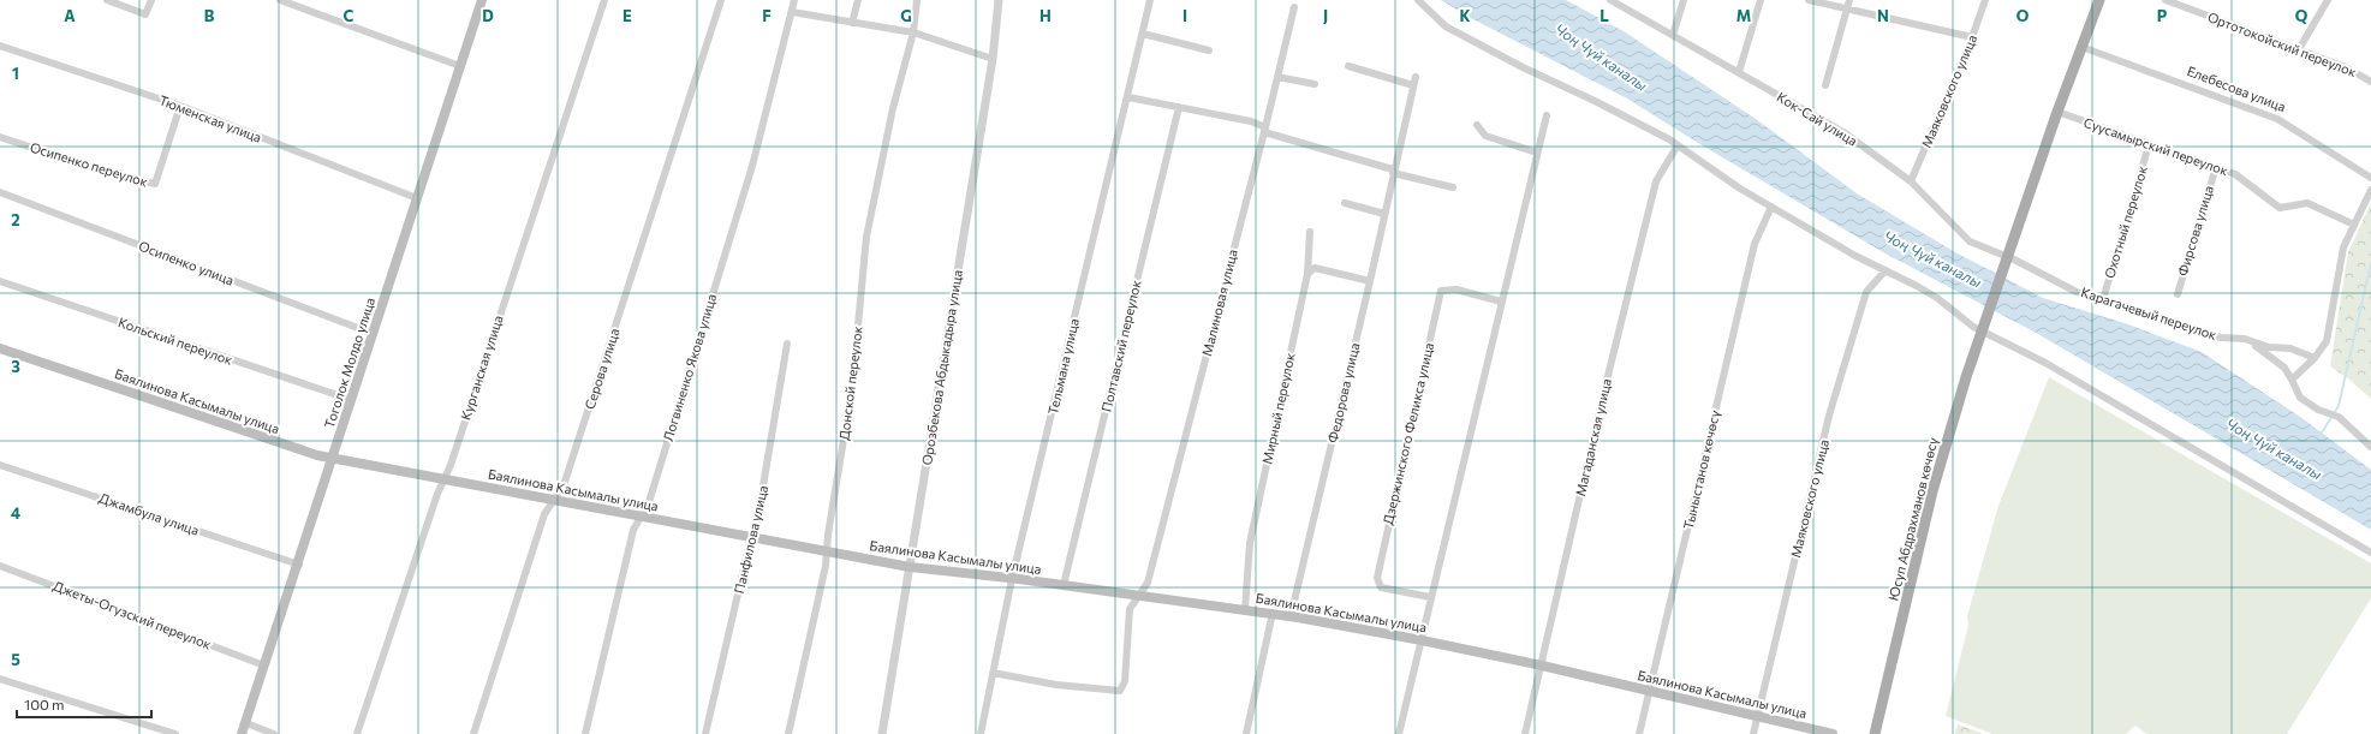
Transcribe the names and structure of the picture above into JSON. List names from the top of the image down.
{
  "streets": {
    "main road": ["Тоголок Молдо улица", "Баялинова Касымалы улица", "Юсуп Абдрахманов көчөсү"],
    "street": [
      "Ортотокойский переулок",
      "Елебесова улица",
      "Маяковского улица",
      "Тюменская улица",
      "Кок-Сай улица",
      "Суусамырский переулок",
      "Осипенко переулок",
      "Охотный переулок",
      "Фирсова улица",
      "Осипенко улица",
      "Малиновая улица",
      "Карагачевый переулок",
      "Кольский переулок",
      "Полтавский переулок",
      "Тельмана улица",
      "Курганская улица",
      "Логвиненко Якова улица",
      "Орозбекова Абдыкадыра улица",
      "Серова улица",
      "Донской переулок",
      "Федорова улица",
      "Мирный переулок",
      "Дзержинского Феликса улица",
      "Магаданская улица",
      "Тыныстанов көчөсү",
      "Джамбула улица",
      "Панфилова улица",
      "Джеты-Огузский переулок"
    ]
  },
  "crossings": [
    ["Маяковского улица", "Кок-Сай улица"],
    ["Маяковского улица", "Баялинова Касымалы улица"],
    ["Тюменская улица", "Осипенко переулок"],
    ["Тюменская улица", "Тоголок Молдо улица"],
    ["Кок-Сай улица", "Карагачевый переулок"],
    ["Кок-Сай улица", "Юсуп Абдрахманов көчөсү"],
    ["Суусамырский переулок", "Охотный переулок"],
    ["Суусамырский переулок", "Фирсова улица"],
    ["Охотный переулок", "Карагачевый переулок"],
    ["Осипенко улица", "Тоголок Молдо улица"],
    ["Малиновая улица", "Тельмана улица"],
    ["Малиновая улица", "Баялинова Касымалы улица"],
    ["Карагачевый переулок", "Юсуп Абдрахманов көчөсү"],
    ["Кольский переулок", "Тоголок Молдо улица"],
    ["Полтавский переулок", "Баялинова Касымалы улица"],
    ["Тоголок Молдо улица", "Баялинова Касымалы улица"],
    ["Тоголок Молдо улица", "Джамбула улица"],
    ["Тоголок Молдо улица", "Джеты-Огузский переулок"],
    ["Тельмана улица", "Баялинова Касымалы улица"],
    ["Курганская улица", "Баялинова Касымалы улица"],
    ["Логвиненко Якова улица", "Баялинова Касымалы улица"],
    ["Орозбекова Абдыкадыра улица", "Баялинова Касымалы улица"],
    ["Серова улица", "Баялинова Касымалы улица"],
    ["Донской переулок", "Баялинова Касымалы улица"],
    ["Федорова улица", "Баялинова Касымалы улица"],
    ["Баялинова Касымалы улица", "Мирный переулок"],
    ["Баялинова Касымалы улица", "Магаданская улица"],
    ["Баялинова Касымалы улица", "Тыныстанов көчөсү"],
    ["Баялинова Касымалы улица", "Панфилова улица"]
  ],
  "water": ["Чоң Чүй каналы"],
  "scale_bar": "100 m",
  "grid": {
    "columns": [
      "A",
      "B",
      "C",
      "D",
      "E",
      "F",
      "G",
      "H",
      "I",
      "J",
      "K",
      "L",
      "M",
      "N",
      "O",
      "P",
      "Q"
    ],
    "rows": [
      "1",
      "2",
      "3",
      "4",
      "5"
    ]
  }
}
